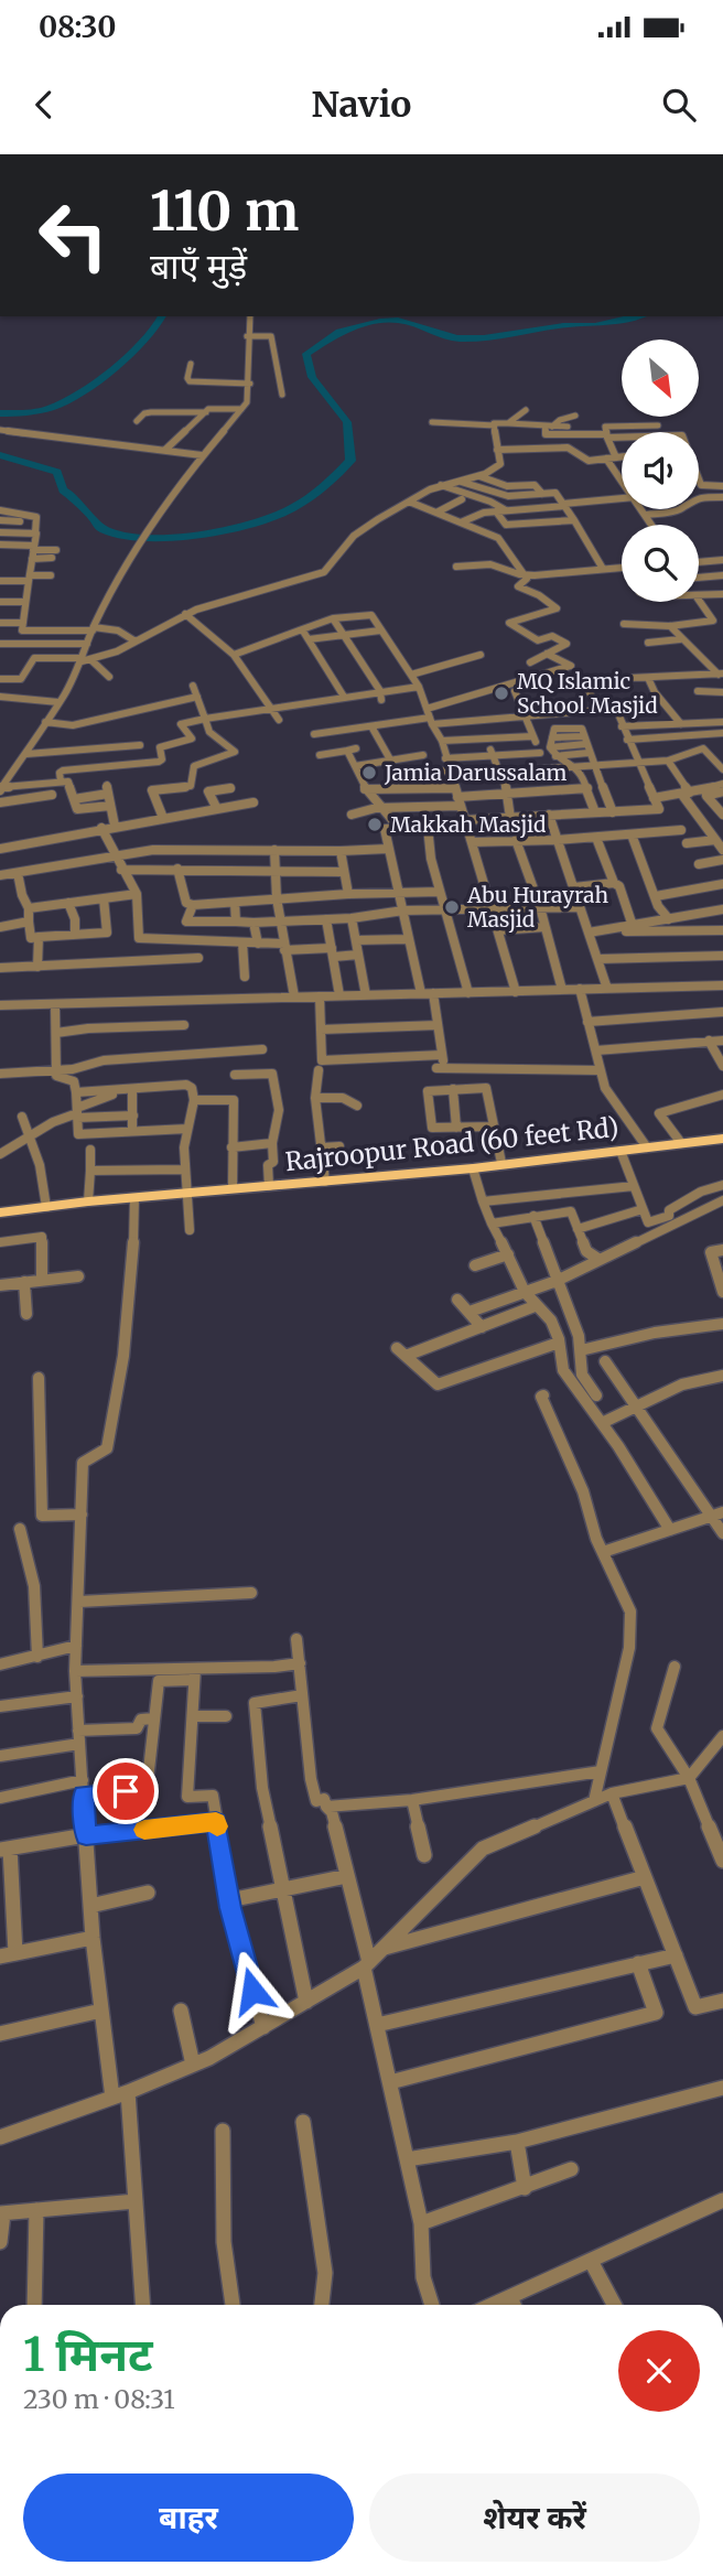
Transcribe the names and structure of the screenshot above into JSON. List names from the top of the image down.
{
  "streets": {
    "main road": ["Rajroopur Road (60 feet Rd)"]
  },
  "places": [
    "MQ Islamic School Masjid",
    "Jamia Darussalam",
    "Makkah Masjid",
    "Abu Hurayrah Masjid"
  ],
  "north": "bottom right",
  "page": {
    "status": "08:30",
    "header": "Navio",
    "turn": ["110 m", "बाएँ मुड़ें"],
    "heading": ["1 मिनट", "230 m · 08:31"],
    "buttons": ["बाहर", "शेयर करें"]
  }
}
